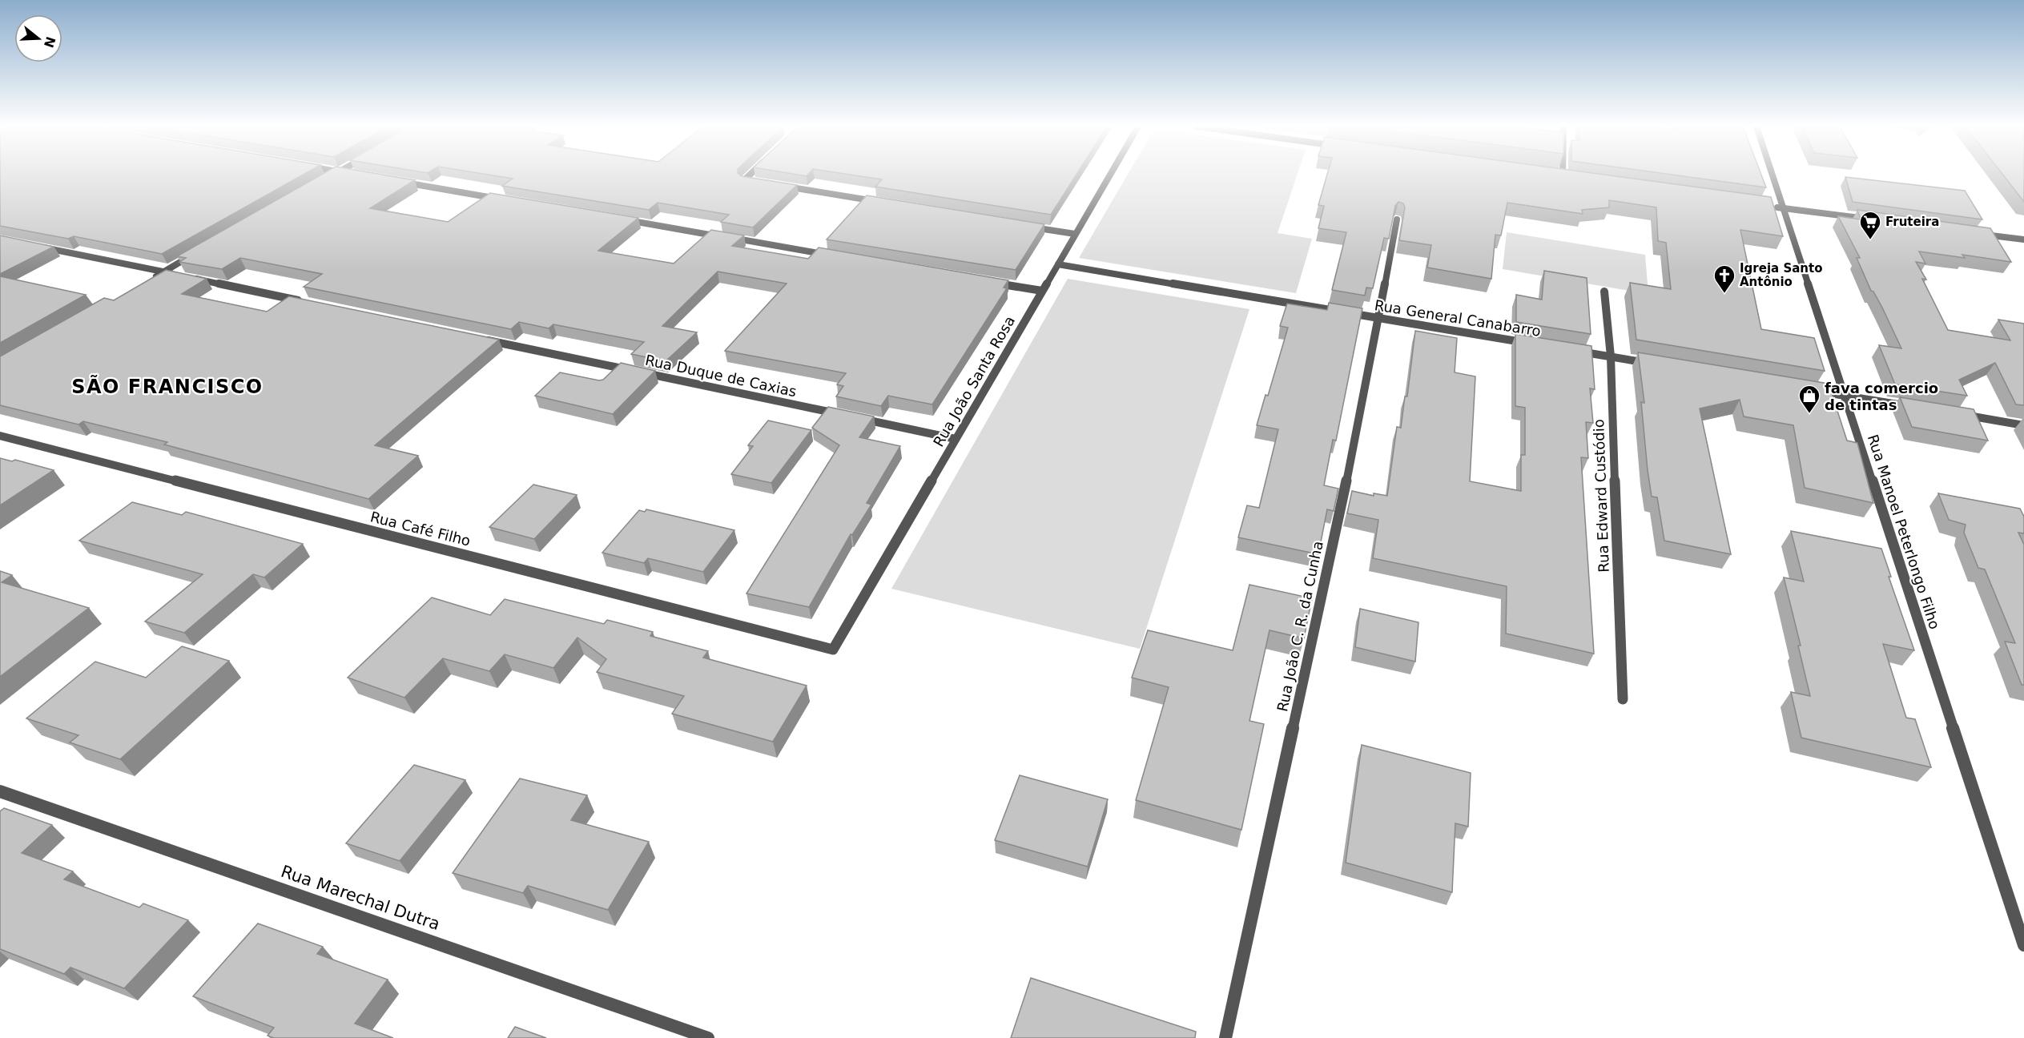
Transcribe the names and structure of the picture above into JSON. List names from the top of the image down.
{
  "streets": {
    "street": [
      "Rua General Canabarro",
      "Rua Duque de Caxias",
      "Rua João Santa Rosa",
      "Rua Edward Custódio",
      "Rua Café Filho",
      "Rua Manoel Peterlongo Filho",
      "Rua João C. R. da Cunha",
      "Rua Marechal Dutra"
    ]
  },
  "crossings": [
    ["Rua General Canabarro", "Rua João Santa Rosa"],
    ["Rua General Canabarro", "Rua João C. R. da Cunha"],
    ["Rua João Santa Rosa", "Rua Café Filho"]
  ],
  "districts": ["SÃO FRANCISCO"],
  "places": {
    "supermarket": ["Fruteira"],
    "church": ["Igreja Santo Antônio"],
    "shop": ["fava comercio de tintas"]
  },
  "north": "right"
}
